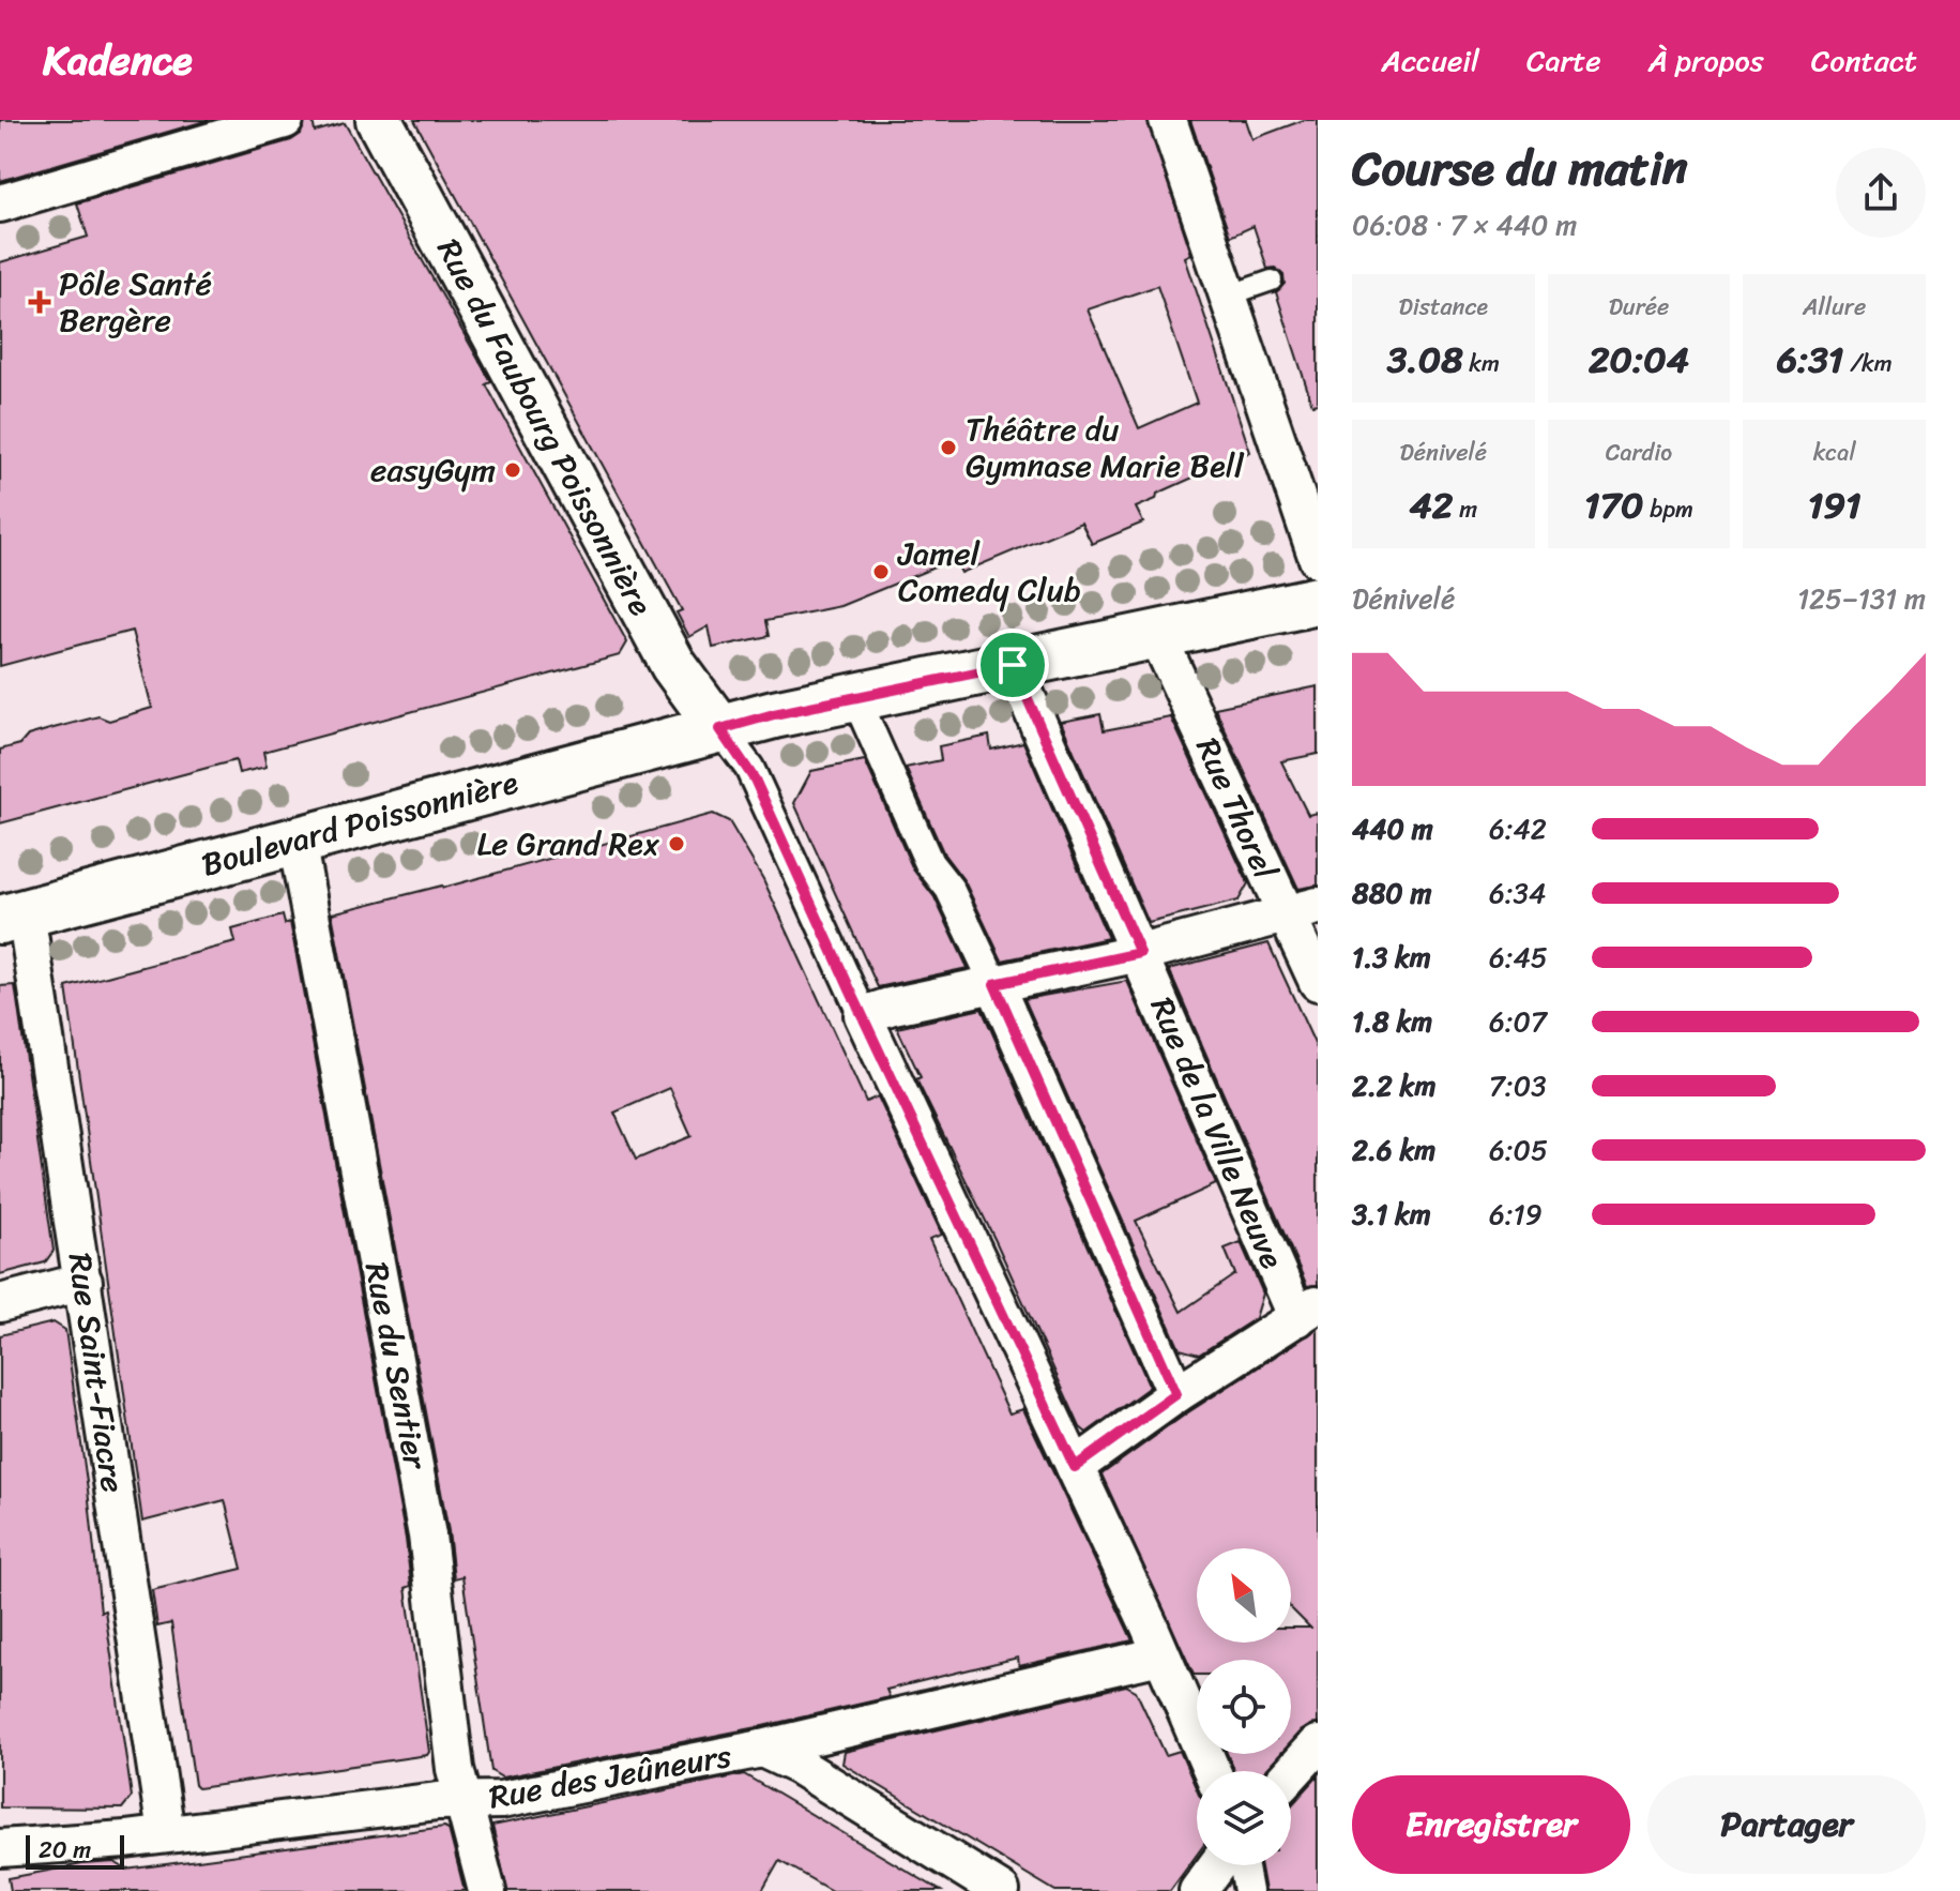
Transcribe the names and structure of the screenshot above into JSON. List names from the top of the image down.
{
  "streets": {
    "main road": ["Boulevard Poissonnière"],
    "street": [
      "Rue du Faubourg Poissonnière",
      "Rue Thorel",
      "Rue de la Ville Neuve",
      "Rue du Sentier",
      "Rue Saint-Fiacre",
      "Rue des Jeûneurs"
    ]
  },
  "crossings": [
    ["Rue du Faubourg Poissonnière", "Boulevard Poissonnière"],
    ["Rue Thorel", "Boulevard Poissonnière"],
    ["Boulevard Poissonnière", "Rue de la Ville Neuve"],
    ["Boulevard Poissonnière", "Rue du Sentier"],
    ["Boulevard Poissonnière", "Rue Saint-Fiacre"],
    ["Rue du Sentier", "Rue des Jeûneurs"],
    ["Rue Saint-Fiacre", "Rue des Jeûneurs"]
  ],
  "places": {
    "health": ["Pôle Santé Bergère"],
    "other": [
      "Théâtre du Gymnase Marie Bell",
      "easyGym",
      "Jamel Comedy Club",
      "Le Grand Rex"
    ]
  },
  "scale_bar": "20 m",
  "north": "top left",
  "page": {
    "header": "Kadence",
    "nav": [
      "Accueil",
      "Carte",
      "À propos",
      "Contact"
    ],
    "heading": ["Course du matin", "06:08 · 7 × 440 m"],
    "stats": [
      ["Distance", "3.08 km"],
      ["Durée", "20:04"],
      ["Allure", "6:31 /km"],
      ["Dénivelé", "42 m"],
      ["Cardio", "170 bpm"],
      ["kcal", "191"]
    ],
    "chart": ["Dénivelé", "125–131 m"],
    "list": [
      {
        "name": "440 m",
        "note": "6:42"
      },
      {
        "name": "880 m",
        "note": "6:34"
      },
      {
        "name": "1.3 km",
        "note": "6:45"
      },
      {
        "name": "1.8 km",
        "note": "6:07"
      },
      {
        "name": "2.2 km",
        "note": "7:03"
      },
      {
        "name": "2.6 km",
        "note": "6:05"
      },
      {
        "name": "3.1 km",
        "note": "6:19"
      }
    ],
    "buttons": ["Enregistrer", "Partager"],
    "scale": "20 m"
  }
}
